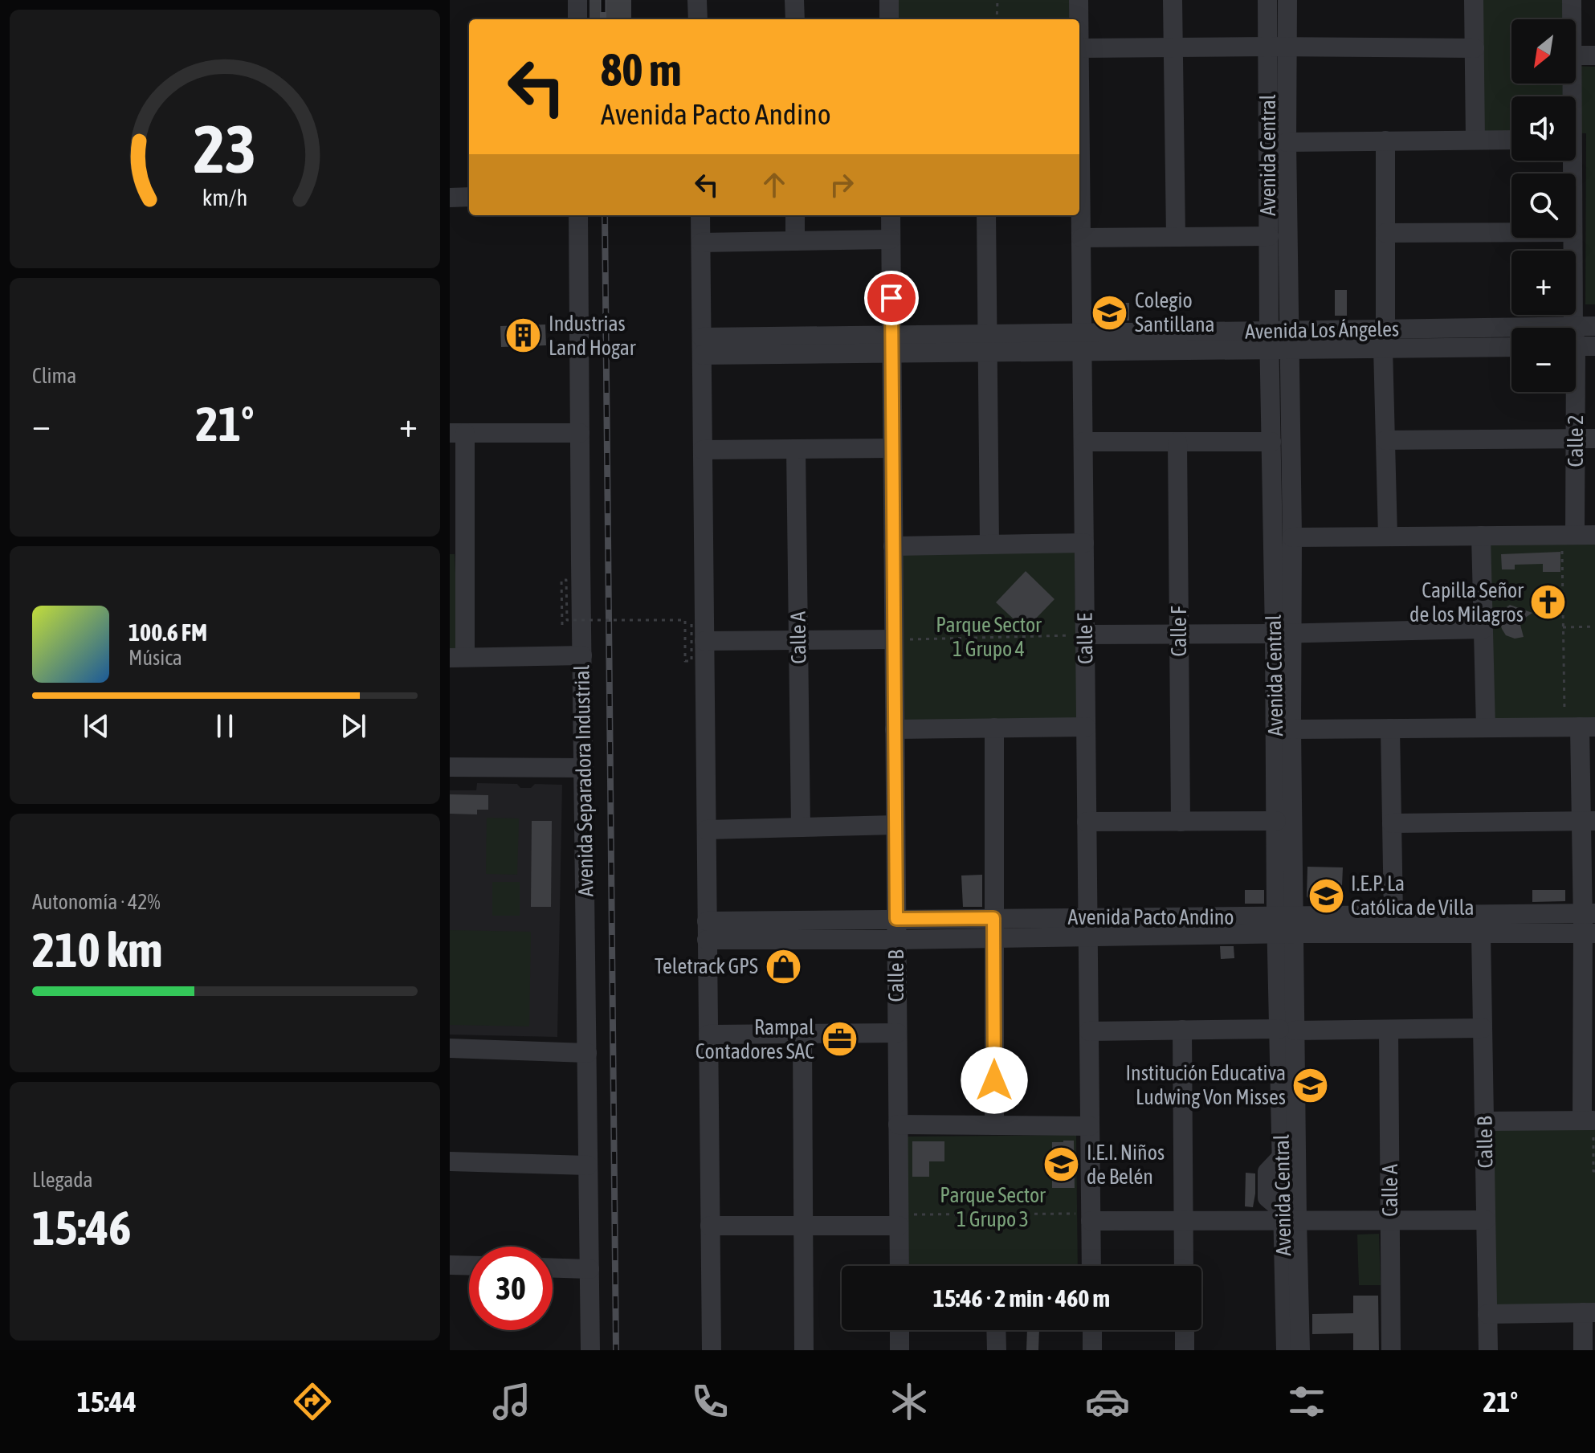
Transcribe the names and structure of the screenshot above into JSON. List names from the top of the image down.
{
  "streets": {
    "street": [
      "Avenida Central",
      "Avenida Los Ángeles",
      "Calle 2",
      "Calle F",
      "Calle A",
      "Calle E",
      "Avenida Separadora Industrial",
      "Avenida Pacto Andino",
      "Calle B"
    ]
  },
  "crossings": [
    ["Avenida Central", "Avenida Los Ángeles"],
    ["Avenida Central", "Avenida Pacto Andino"],
    ["Avenida Los Ángeles", "Calle 2"],
    ["Avenida Los Ángeles", "Calle E"],
    ["Avenida Los Ángeles", "Calle B"],
    ["Calle E", "Avenida Pacto Andino"],
    ["Avenida Pacto Andino", "Calle B"]
  ],
  "parks": ["Parque Sector 1 Grupo 4", "Parque Sector 1 Grupo 3"],
  "places": {
    "school or university": [
      "Colegio Santillana",
      "I.E.P. La Católica de Villa",
      "Institución Educativa Ludwing Von Misses",
      "I.E.I. Niños de Belén"
    ],
    "building": ["Industrias Land Hogar"],
    "church": ["Capilla Señor de los Milagros"],
    "shop": ["Teletrack GPS"],
    "office": ["Rampal Contadores SAC"]
  },
  "north": "bottom left",
  "page": {
    "map_buttons": ["+", "−"],
    "turn": ["80 m", "Avenida Pacto Andino"],
    "tile": [
      "Clima",
      ["Autonomía · 42%", "210 km"],
      ["Llegada", "15:46"]
    ],
    "heat": ["−", "21°", "+"],
    "song": ["100.6 FM", "Música"],
    "limit": "30",
    "trip": "15:46 · 2 min · 460 m",
    "tabs": ["15:44", "21°"],
    "gauge": ["23", "km/h"]
  }
}
